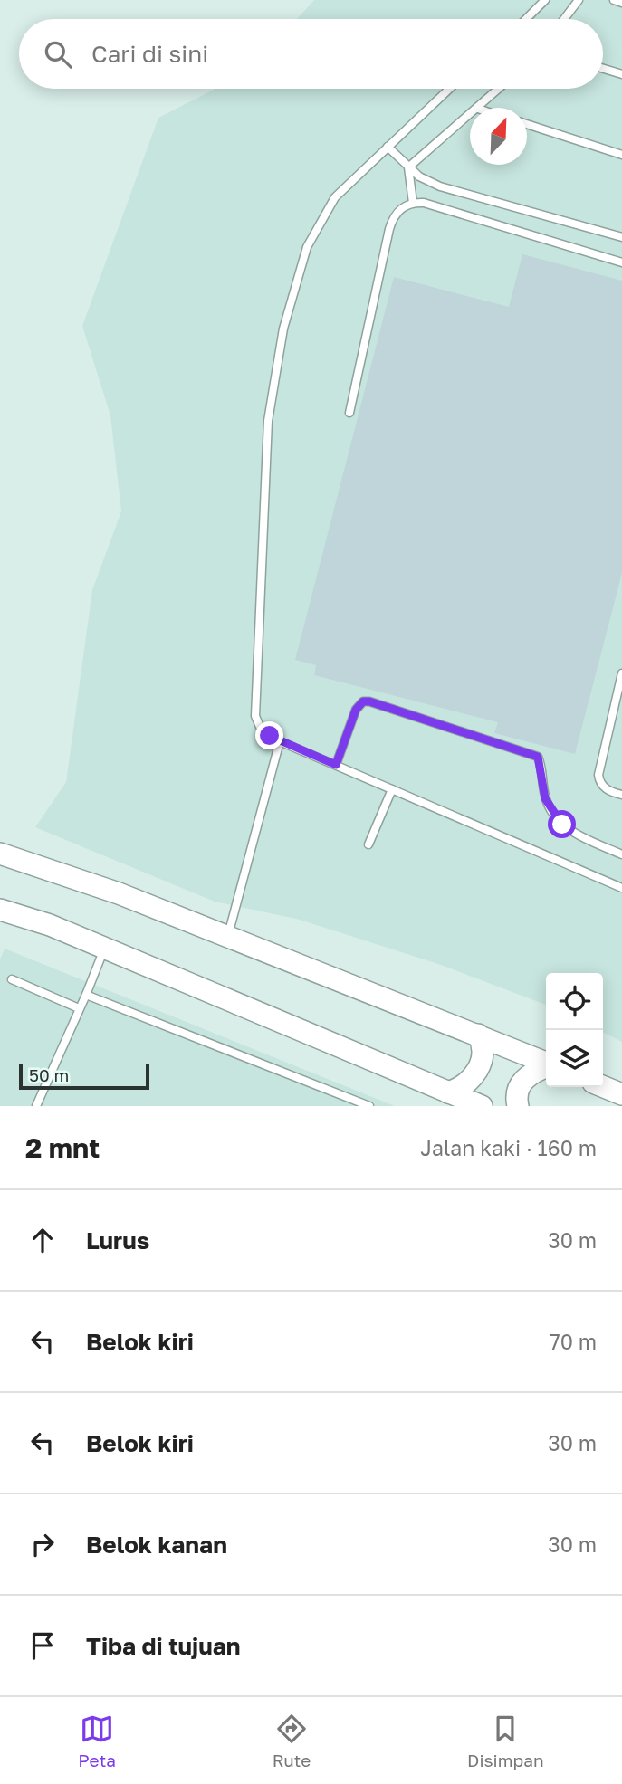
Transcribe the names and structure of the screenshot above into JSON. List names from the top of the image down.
{
  "scale_bar": "50 m",
  "north": "top right",
  "page": {
    "search": "Cari di sini",
    "scale": "50 m",
    "heading": ["2 mnt", "Jalan kaki · 160 m"],
    "list": [
      ["Lurus", "30 m"],
      ["Belok kiri", "70 m"],
      ["Belok kiri", "30 m"],
      ["Belok kanan", "30 m"],
      "Tiba di tujuan"
    ],
    "nav": ["Peta", "Rute", "Disimpan"]
  }
}
